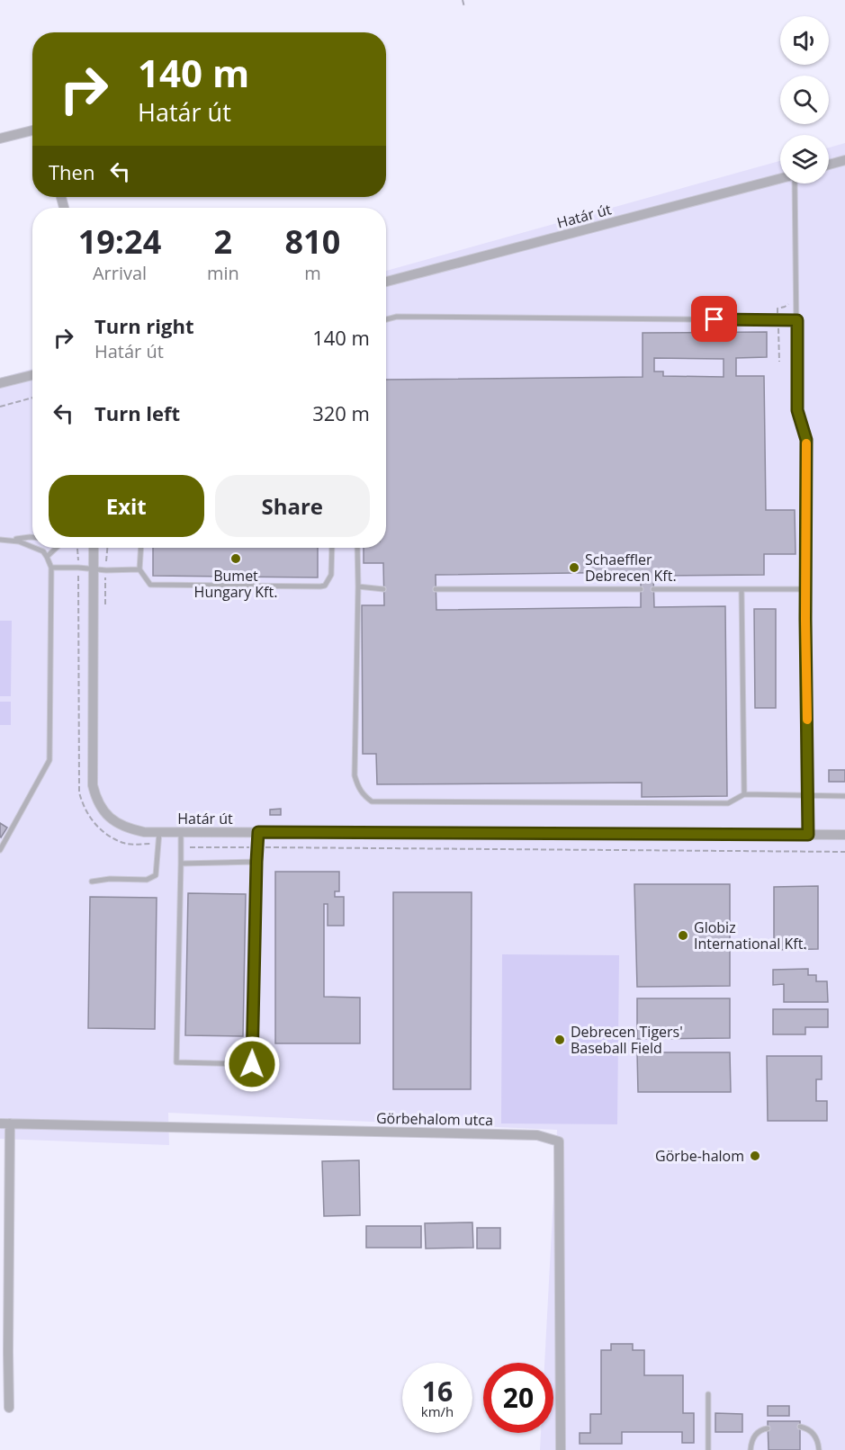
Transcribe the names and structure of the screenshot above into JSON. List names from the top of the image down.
{
  "streets": {
    "street": ["Határ út", "Görbehalom utca"]
  },
  "places": [
    "Bumet Hungary Kft.",
    "Schaeffler Debrecen Kft.",
    "Globiz International Kft.",
    "Debrecen Tigers' Baseball Field",
    "Görbe-halom"
  ],
  "page": {
    "turn": ["140 m", "Határ út"],
    "then": "Then",
    "eta": [
      "19:24",
      "Arrival",
      "2",
      "min",
      "810",
      "m"
    ],
    "list": [
      {
        "name": "Turn right",
        "note": "Határ út",
        "value": "140 m"
      },
      {
        "name": "Turn left",
        "value": "320 m"
      }
    ],
    "buttons": ["Exit", "Share"],
    "speed": "16 km/h",
    "limit": "20"
  }
}
